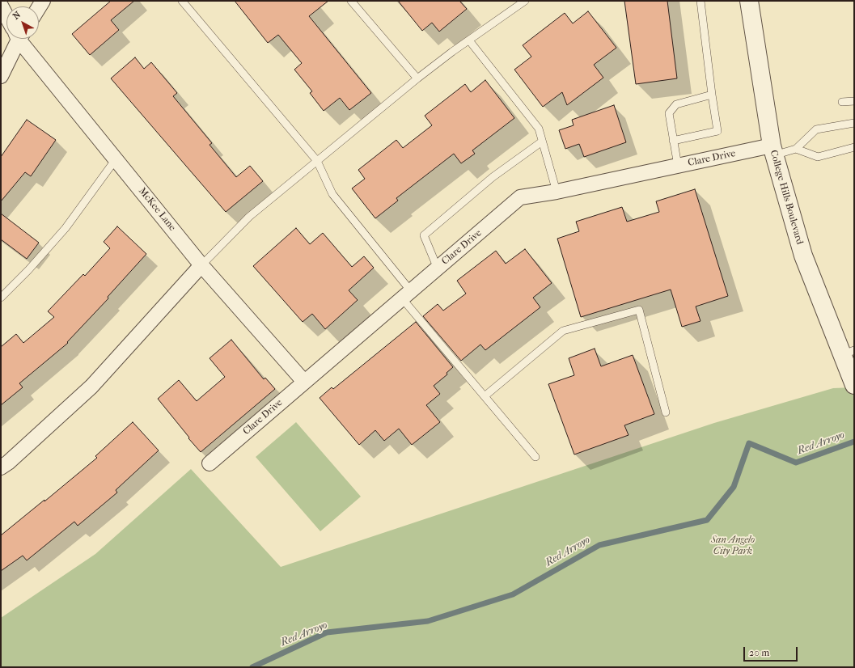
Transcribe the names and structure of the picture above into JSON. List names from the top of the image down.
{
  "streets": {
    "street": ["Clare Drive", "College Hills Boulevard", "McKee Lane"]
  },
  "crossings": [
    ["Clare Drive", "College Hills Boulevard"],
    ["Clare Drive", "McKee Lane"]
  ],
  "water": ["Red Arroyo"],
  "parks": ["San Angelo City Park"],
  "scale_bar": "20 m",
  "north": "top left"
}
